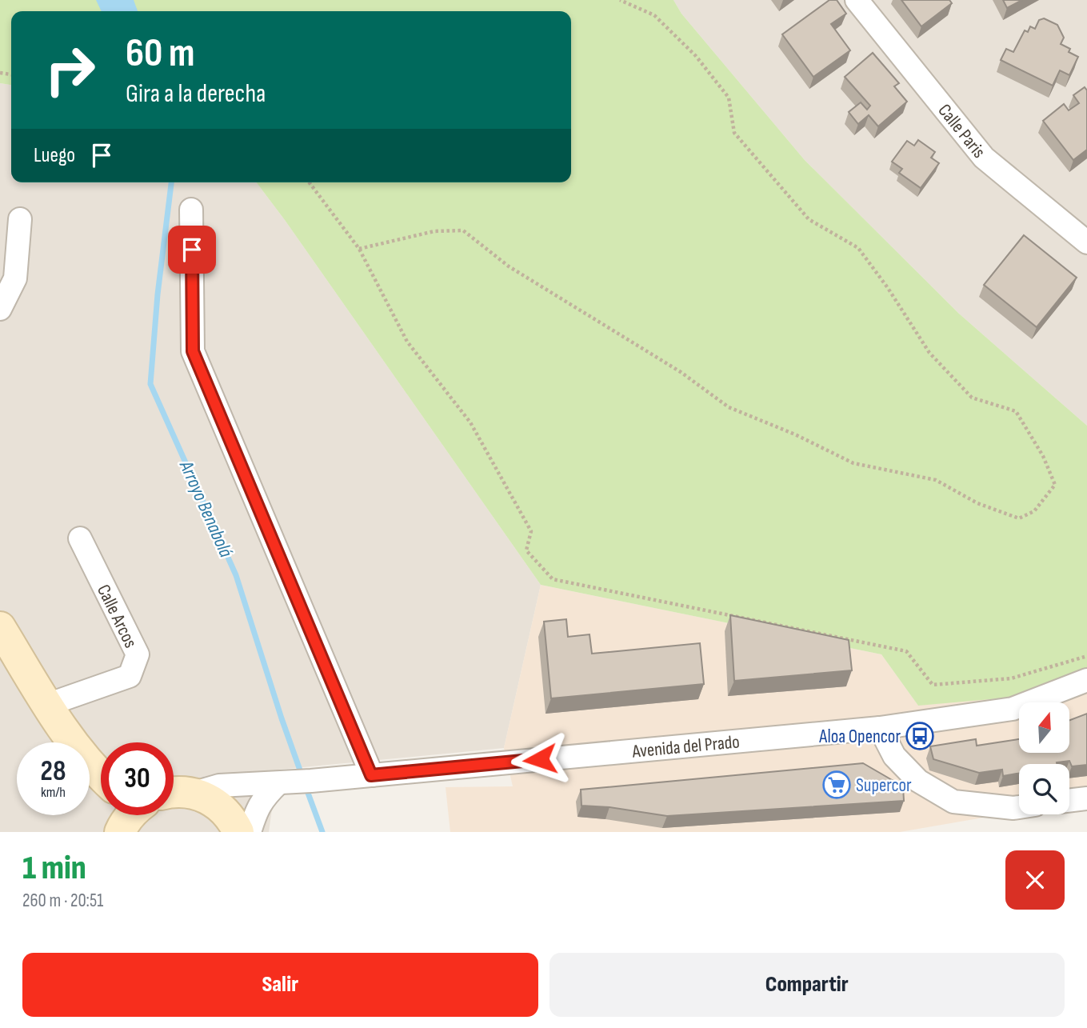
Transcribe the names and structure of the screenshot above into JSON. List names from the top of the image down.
{
  "streets": {
    "street": ["Calle Paris", "Calle Arcos", "Avenida del Prado"]
  },
  "water": ["Arroyo Benabolá"],
  "places": {
    "bus stop": ["Aloa Opencor"],
    "supermarket": ["Supercor"]
  },
  "north": "top",
  "page": {
    "turn": ["60 m", "Gira a la derecha"],
    "then": "Luego",
    "speed": "28 km/h",
    "limit": "30",
    "heading": ["1 min", "260 m · 20:51"],
    "buttons": ["Salir", "Compartir"]
  }
}
